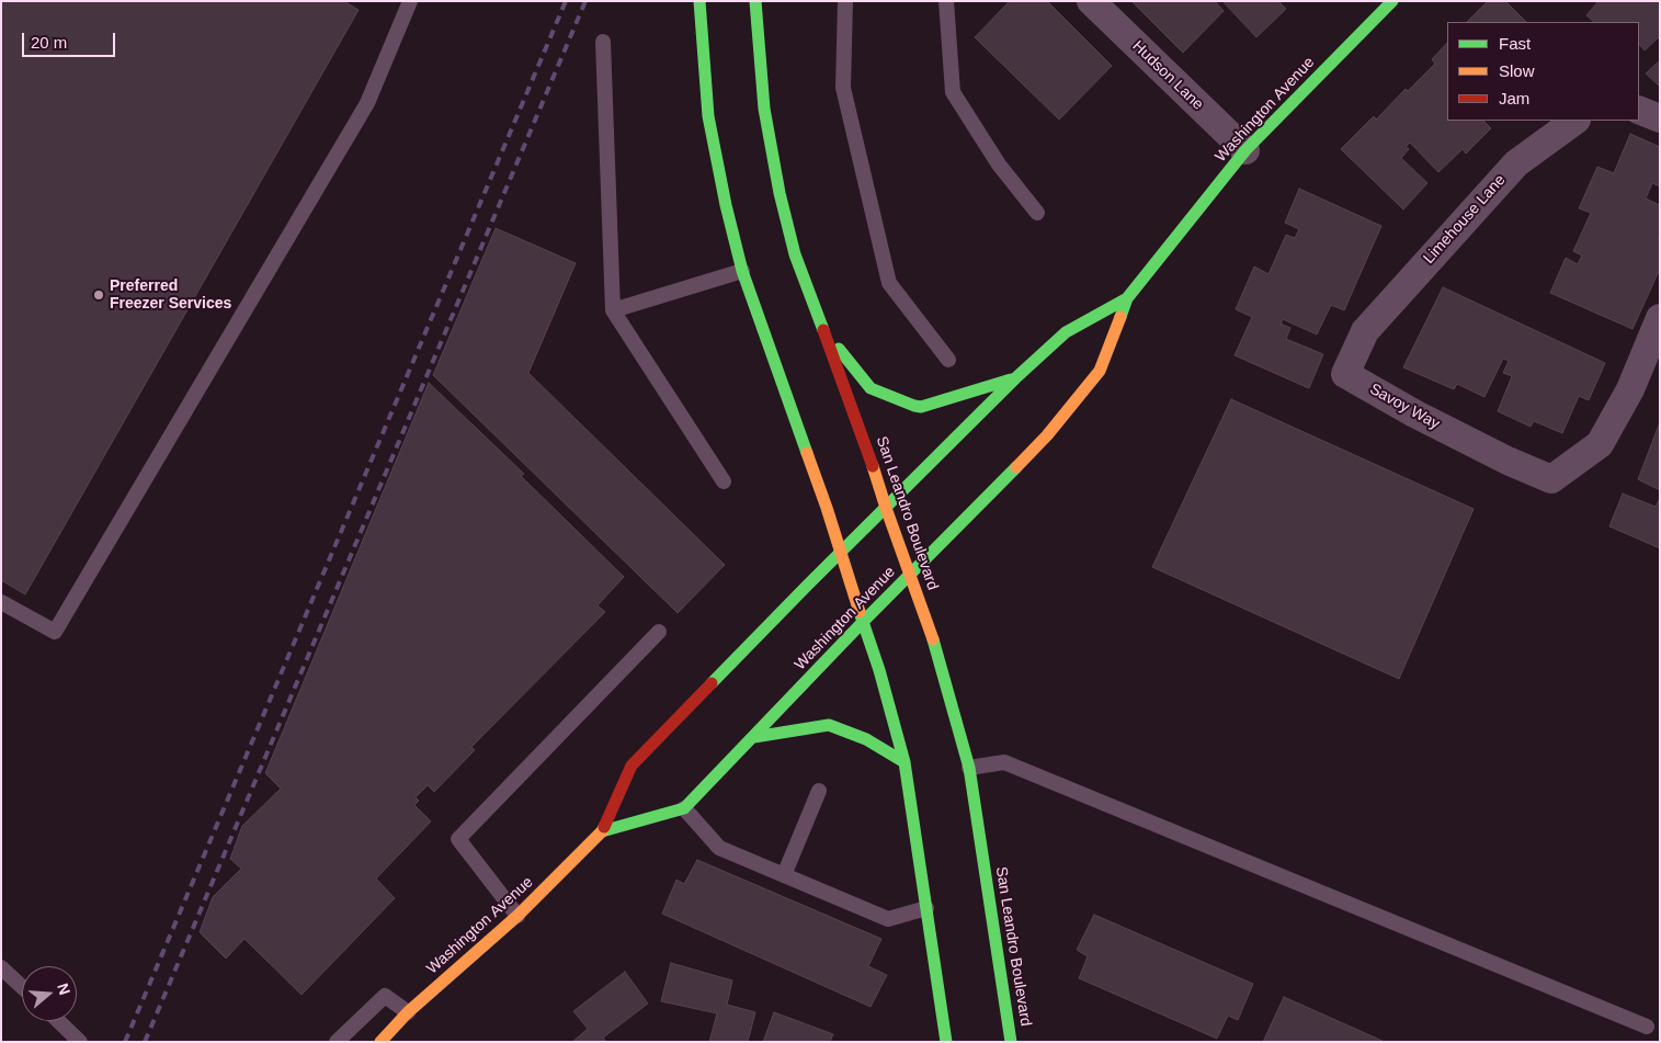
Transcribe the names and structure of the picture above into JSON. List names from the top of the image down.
{
  "streets": {
    "main road": ["Washington Avenue", "San Leandro Boulevard"],
    "street": ["Hudson Lane", "Limehouse Lane", "Savoy Way"]
  },
  "crossings": [
    ["Hudson Lane", "Washington Avenue"],
    ["Washington Avenue", "San Leandro Boulevard"],
    ["Limehouse Lane", "Savoy Way"]
  ],
  "places": ["Preferred Freezer Services"],
  "legend": ["Fast", "Slow", "Jam"],
  "scale_bar": "20 m",
  "north": "right"
}
